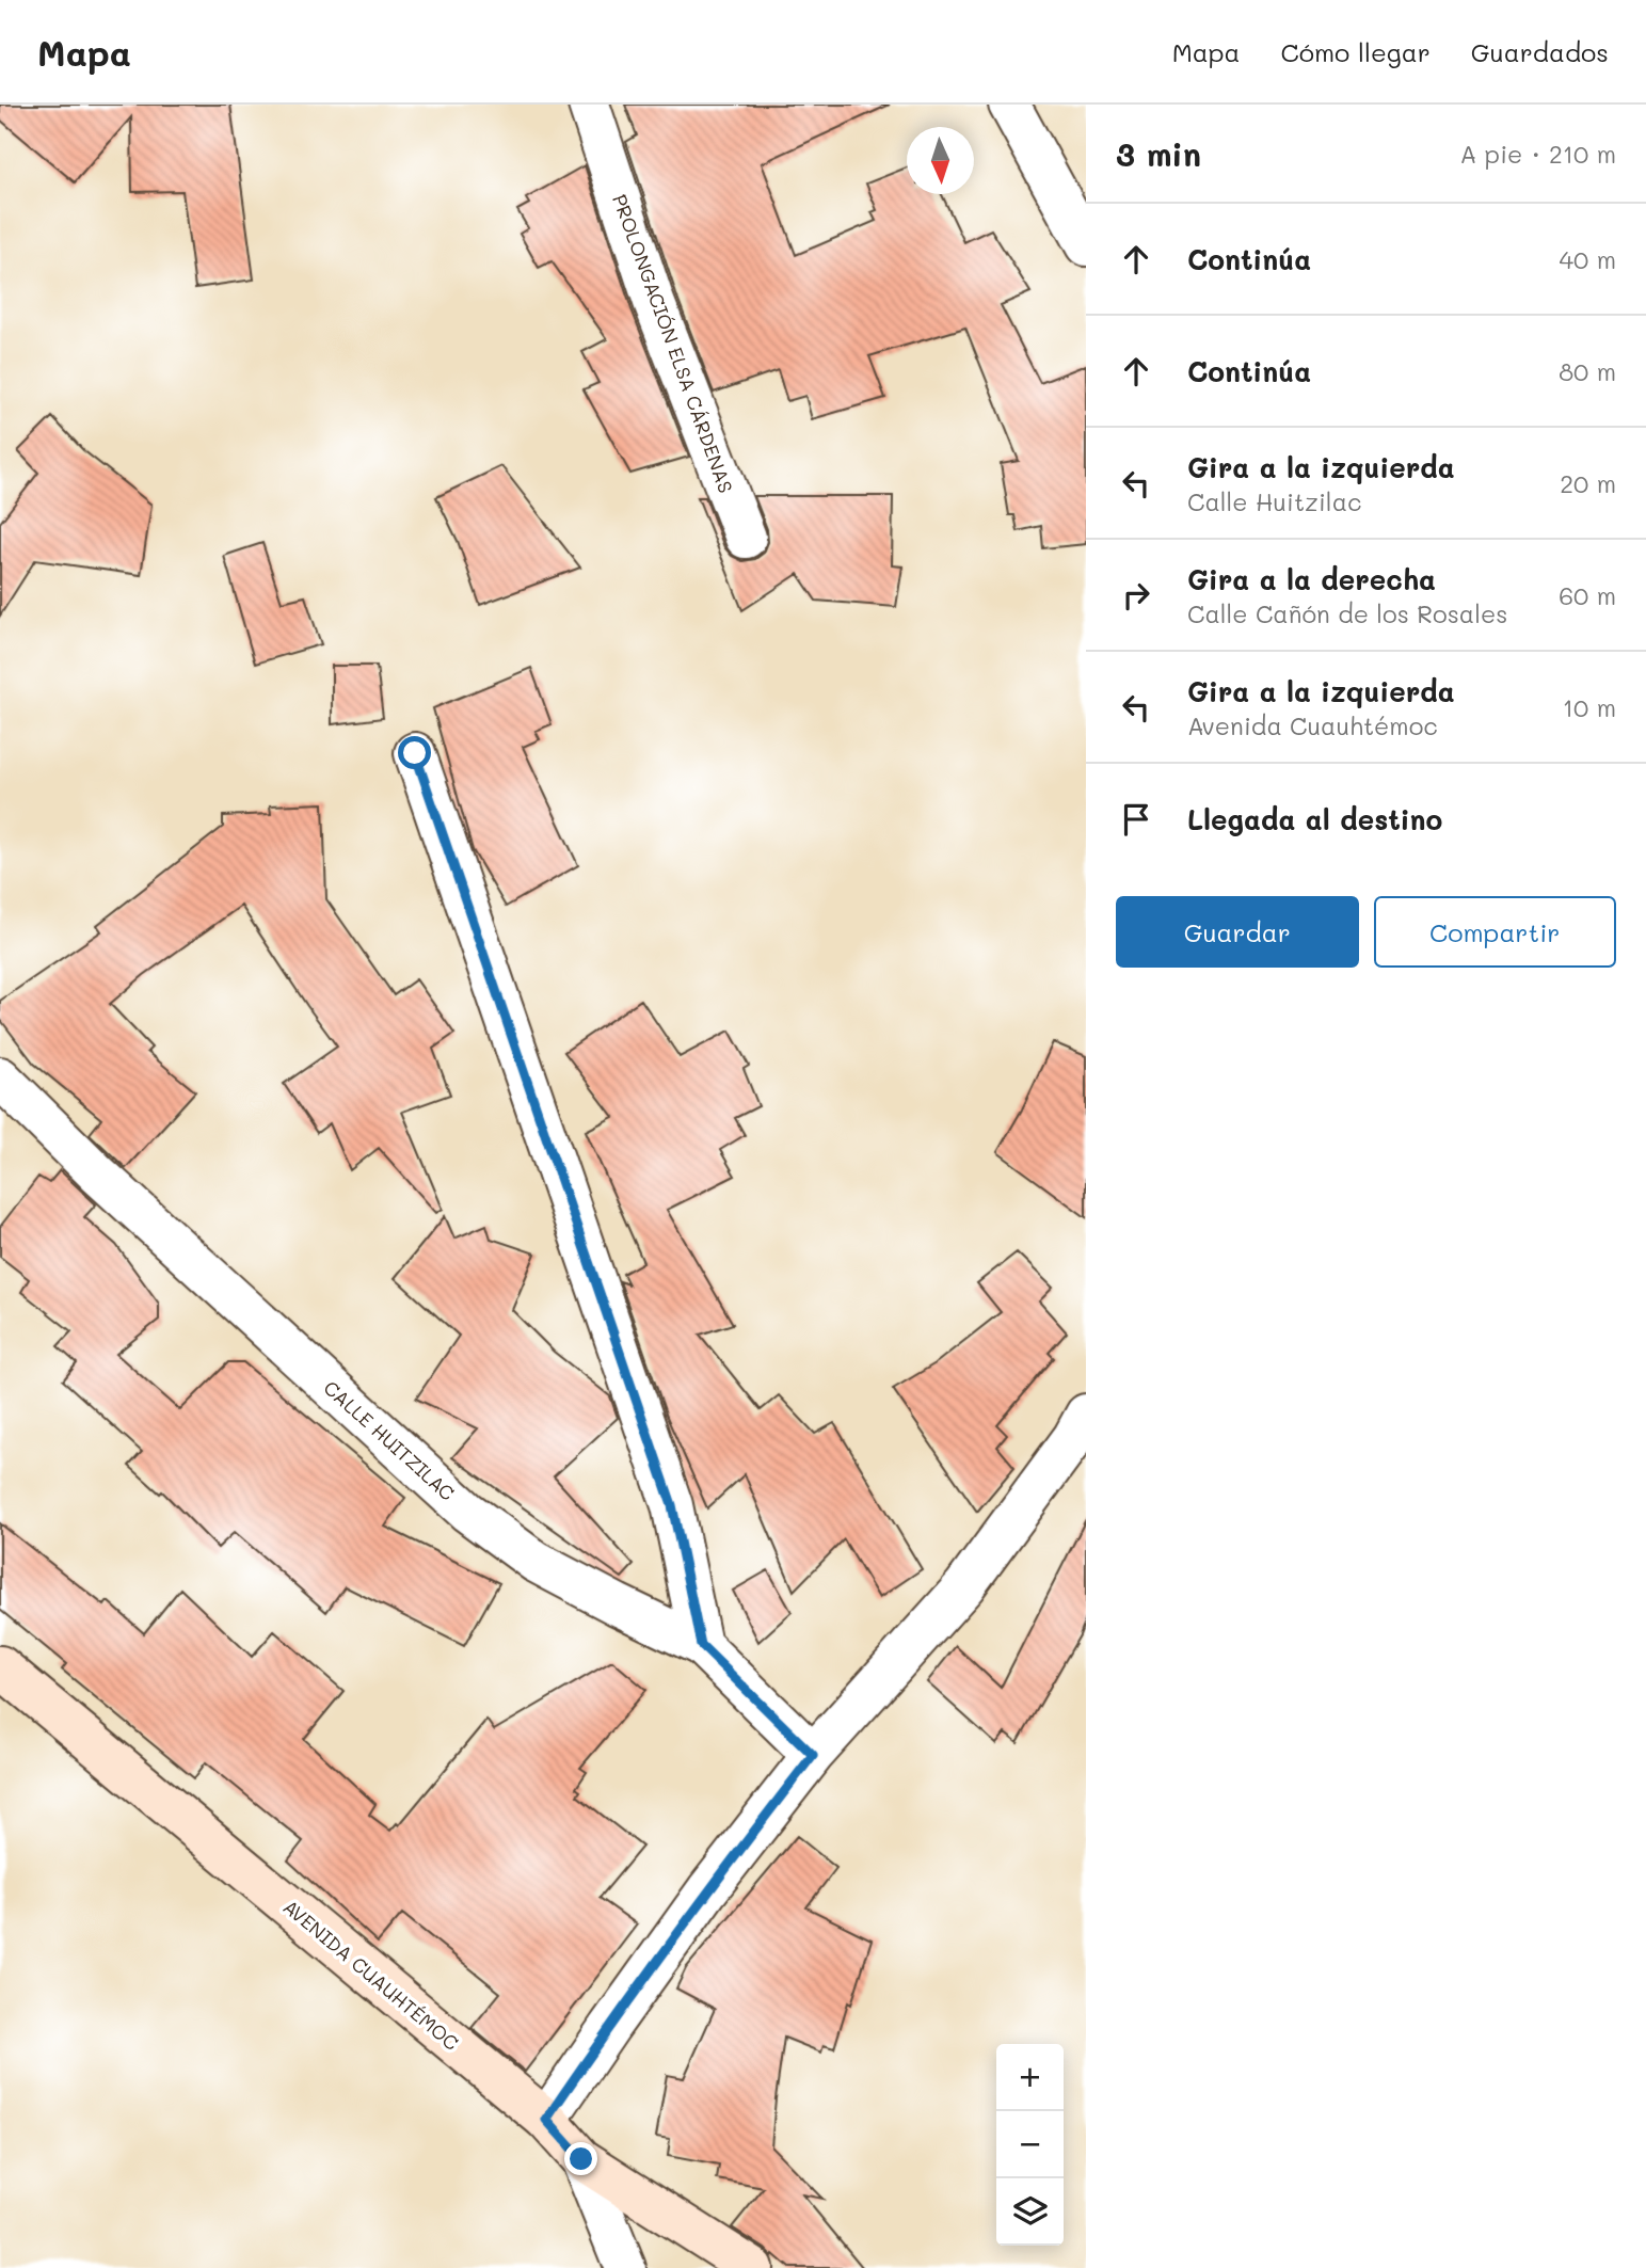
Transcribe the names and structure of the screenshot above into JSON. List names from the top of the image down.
{
  "streets": {
    "street": ["PROLONGACIÓN ELSA CÁRDENAS", "CALLE HUITZILAC", "AVENIDA CUAUHTÉMOC"]
  },
  "north": "bottom",
  "page": {
    "header": "Mapa",
    "nav": ["Mapa", "Cómo llegar", "Guardados"],
    "heading": ["3 min", "A pie · 210 m"],
    "list": [
      ["Continúa", "40 m"],
      ["Continúa", "80 m"],
      ["Gira a la izquierda", "Calle Huitzilac", "20 m"],
      ["Gira a la derecha", "Calle Cañón de los Rosales", "60 m"],
      ["Gira a la izquierda", "Avenida Cuauhtémoc", "10 m"],
      "Llegada al destino"
    ],
    "buttons": ["Guardar", "Compartir"],
    "map_buttons": ["+", "−"]
  }
}
